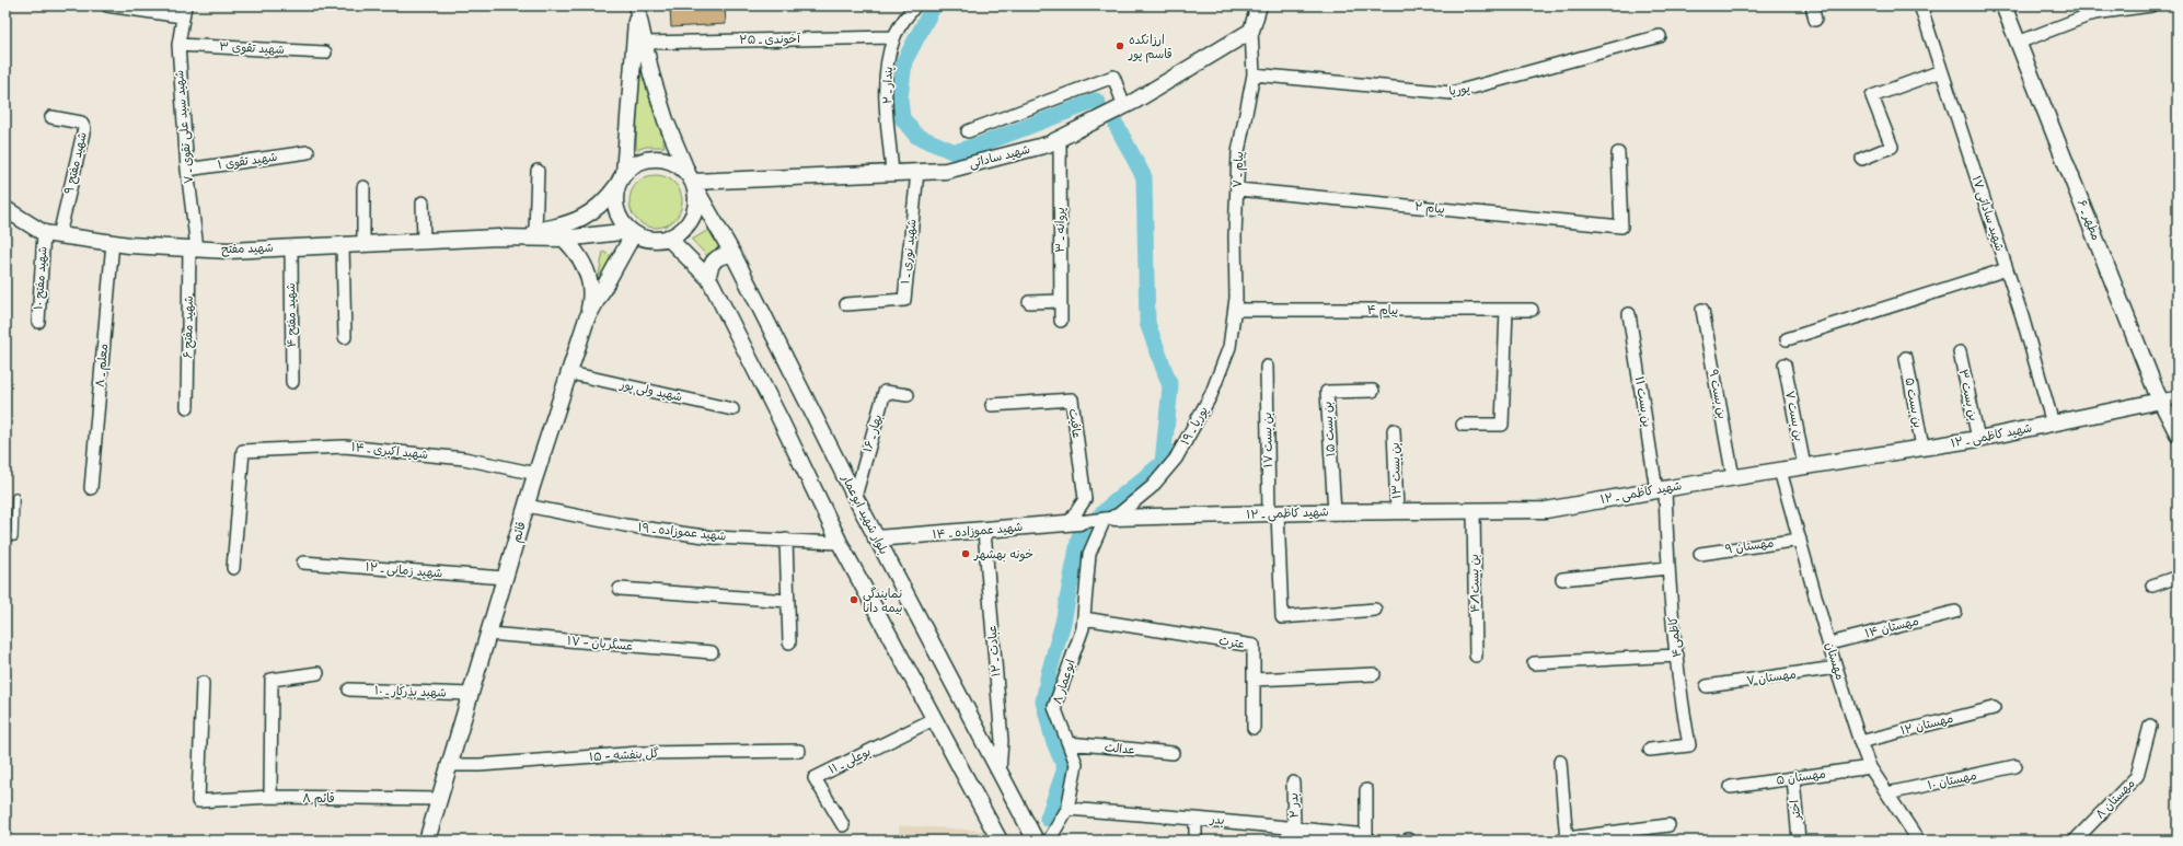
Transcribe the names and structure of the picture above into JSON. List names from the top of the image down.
{
  "streets": {
    "street": [
      "آخوندی ـ ۲۵",
      "شهید تقوی ۳",
      "پندار ـ ۲",
      "پوریا",
      "شهید سید علی تقوی ـ ۷",
      "شهید ساداتی",
      "شهید تقوی ۱",
      "شهید مفتح ۹",
      "پیام ـ ۷",
      "پیام ۲",
      "شهید ساداتی ۱۷",
      "مطهر ـ ۶",
      "پروانه ـ ۳",
      "شهید مفتح",
      "شهید نوری ـ ۱",
      "شهید مفتح ۱۰",
      "پیام ۴",
      "شهید مفتح ۴",
      "شهید مفتح ۶",
      "معلم ـ ۸",
      "شهید ولی پور",
      "بن بست ۹",
      "بن بست ۳",
      "بن بست ۱۱",
      "بن بست ۵",
      "بن بست ۷",
      "عافیت",
      "پوریا ـ ۱۹",
      "بن بست ۱۵",
      "بهار ـ ۱۶",
      "شهید کاظمی ـ ۱۲",
      "بن بست ۱۷",
      "شهید اکبری ـ ۱۴",
      "بن بست ۱۳",
      "بلوار شهید ابوعمار",
      "شهید عموزاده ـ ۱۴",
      "قائم",
      "شهید عموزاده ـ ۱۹",
      "مهستان ۹",
      "شهید زمانی ـ ۱۲",
      "بن بست۴/۱",
      "مهستان ۱۴",
      "کاظمی۴",
      "عترت",
      "عسگریان - ۱۷",
      "عبادت ـ ۱۲",
      "مهستان",
      "مهستان ۷",
      "ابوعمار ۸",
      "شهید بذرکار ـ ۱۰",
      "مهستان ۱۲",
      "عدالت",
      "گل بنفشه - ۱۵",
      "بوعلی ـ ۱۱",
      "مهستان ۵",
      "مهستان ۱۰",
      "قائم ۸",
      "مهستان ۸",
      "بدر ۲",
      "اختر",
      "بدر"
    ]
  },
  "crossings": [
    ["آخوندی ـ ۲۵", "پندار ـ ۲"],
    ["شهید تقوی ۳", "شهید سید علی تقوی ـ ۷"],
    ["پندار ـ ۲", "شهید ساداتی"],
    ["پوریا", "پیام ـ ۷"],
    ["شهید سید علی تقوی ـ ۷", "شهید تقوی ۱"],
    ["شهید سید علی تقوی ـ ۷", "شهید مفتح"],
    ["شهید سید علی تقوی ـ ۷", "شهید مفتح ۶"],
    ["شهید ساداتی", "پیام ـ ۷"],
    ["شهید ساداتی", "پروانه ـ ۳"],
    ["شهید ساداتی", "شهید نوری ـ ۱"],
    ["شهید ساداتی", "بلوار شهید ابوعمار"],
    ["شهید ساداتی", "قائم"],
    ["شهید مفتح ۹", "شهید مفتح"],
    ["شهید مفتح ۹", "شهید مفتح ۱۰"],
    ["پیام ـ ۷", "پیام ۲"],
    ["پیام ـ ۷", "پیام ۴"],
    ["پیام ـ ۷", "پوریا ـ ۱۹"],
    ["شهید ساداتی ۱۷", "شهید کاظمی ـ ۱۲"],
    ["مطهر ـ ۶", "شهید کاظمی ـ ۱۲"],
    ["شهید مفتح", "شهید مفتح ۱۰"],
    ["شهید مفتح", "شهید مفتح ۴"],
    ["شهید مفتح", "شهید مفتح ۶"],
    ["شهید مفتح", "معلم ـ ۸"],
    ["پیام ۴", "پوریا ـ ۱۹"],
    ["شهید ولی پور", "قائم"],
    ["بن بست ۹", "شهید کاظمی ـ ۱۲"],
    ["بن بست ۳", "شهید کاظمی ـ ۱۲"],
    ["بن بست ۱۱", "شهید کاظمی ـ ۱۲"],
    ["بن بست ۱۱", "کاظمی۴"],
    ["بن بست ۵", "شهید کاظمی ـ ۱۲"],
    ["بن بست ۷", "شهید کاظمی ـ ۱۲"],
    ["عافیت", "شهید عموزاده ـ ۱۴"],
    ["پوریا ـ ۱۹", "شهید کاظمی ـ ۱۲"],
    ["پوریا ـ ۱۹", "ابوعمار ۸"],
    ["بن بست ۱۵", "شهید کاظمی ـ ۱۲"],
    ["بهار ـ ۱۶", "بلوار شهید ابوعمار"],
    ["شهید کاظمی ـ ۱۲", "بن بست ۱۷"],
    ["شهید کاظمی ـ ۱۲", "بن بست ۱۳"],
    ["شهید کاظمی ـ ۱۲", "بن بست۴/۱"],
    ["شهید کاظمی ـ ۱۲", "کاظمی۴"],
    ["شهید کاظمی ـ ۱۲", "مهستان"],
    ["شهید کاظمی ـ ۱۲", "ابوعمار ۸"],
    ["شهید اکبری ـ ۱۴", "قائم"],
    ["بلوار شهید ابوعمار", "شهید عموزاده ـ ۱۴"],
    ["بلوار شهید ابوعمار", "قائم"],
    ["بلوار شهید ابوعمار", "عبادت ـ ۱۲"],
    ["شهید عموزاده ـ ۱۴", "عبادت ـ ۱۲"],
    ["قائم", "شهید عموزاده ـ ۱۹"],
    ["قائم", "شهید زمانی ـ ۱۲"],
    ["قائم", "عسگریان - ۱۷"],
    ["قائم", "شهید بذرکار ـ ۱۰"],
    ["قائم", "گل بنفشه - ۱۵"],
    ["قائم", "قائم ۸"],
    ["مهستان ۹", "مهستان"],
    ["مهستان ۱۴", "مهستان"],
    ["عترت", "ابوعمار ۸"],
    ["مهستان", "مهستان ۷"],
    ["مهستان", "مهستان ۱۲"],
    ["مهستان", "مهستان ۵"],
    ["مهستان", "مهستان ۱۰"],
    ["ابوعمار ۸", "عدالت"],
    ["ابوعمار ۸", "بدر"],
    ["مهستان ۵", "اختر"],
    ["بدر ۲", "بدر"]
  ],
  "places": ["ارزانکده قاسم پور", "خونه بهشهر", "نمایندگی بیمه دانا"]
}
